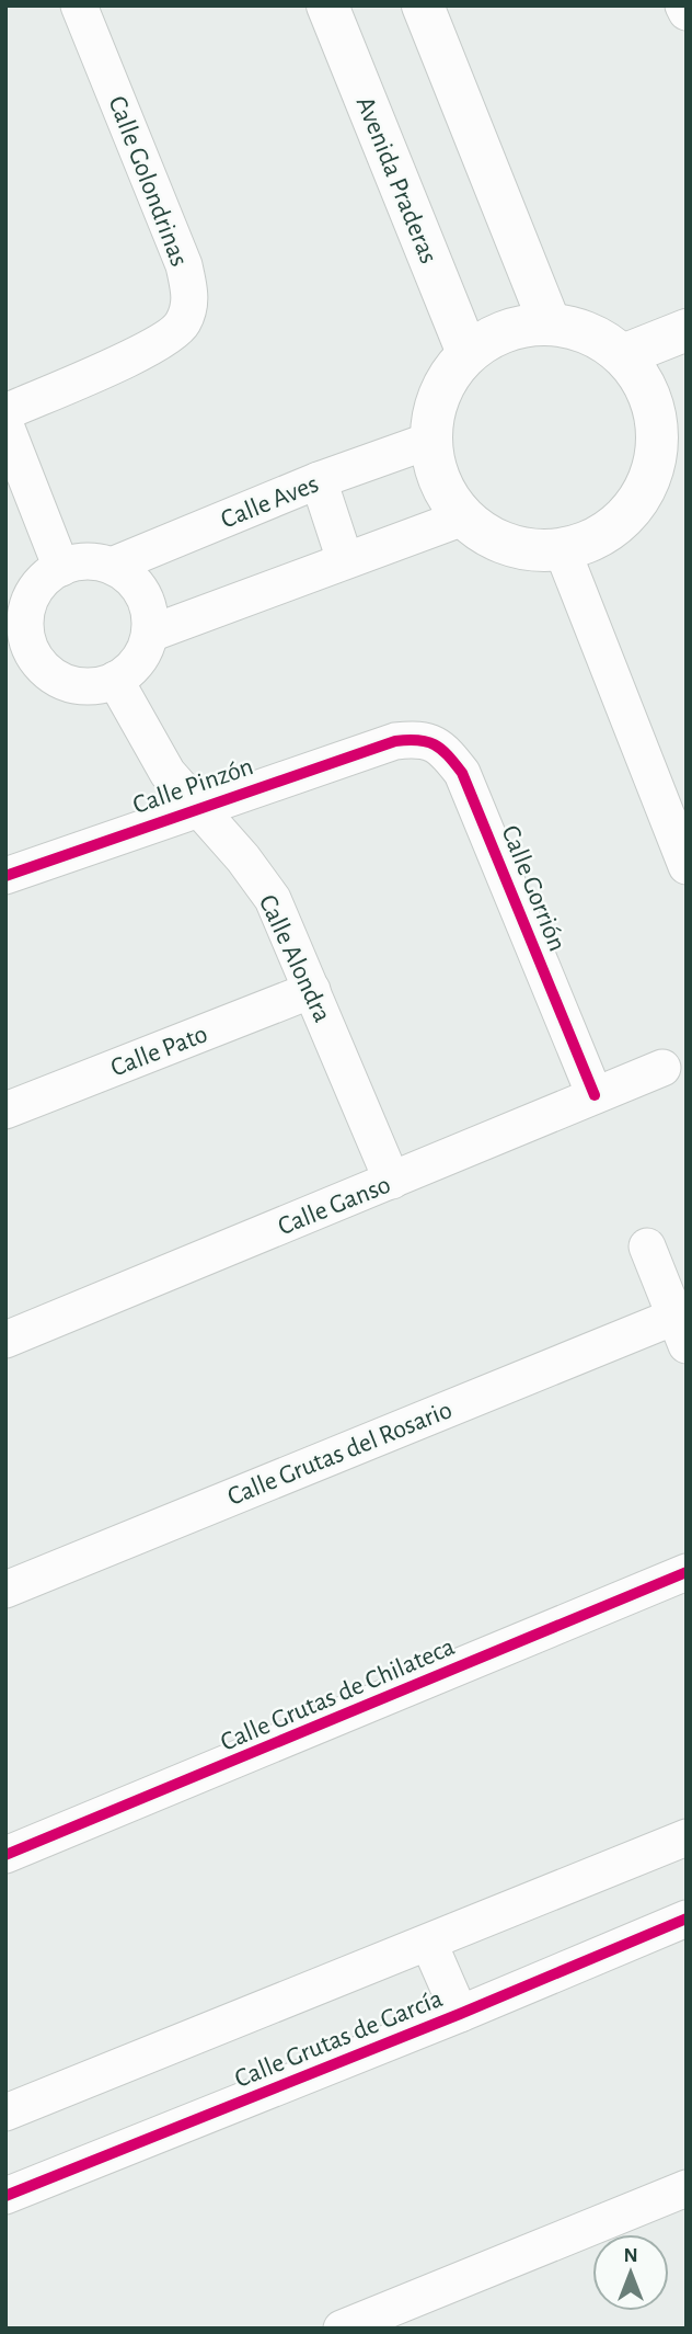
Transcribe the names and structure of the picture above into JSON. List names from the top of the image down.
{
  "streets": {
    "street": [
      "Avenida Praderas",
      "Calle Golondrinas",
      "Calle Aves",
      "Calle Pinzón",
      "Calle Gorrión",
      "Calle Alondra",
      "Calle Pato",
      "Calle Ganso",
      "Calle Grutas del Rosario",
      "Calle Grutas de Chilateca",
      "Calle Grutas de García"
    ]
  },
  "crossings": [
    ["Avenida Praderas", "Calle Aves"],
    ["Calle Aves", "Calle Alondra"],
    ["Calle Pinzón", "Calle Gorrión"],
    ["Calle Pinzón", "Calle Alondra"],
    ["Calle Gorrión", "Calle Ganso"],
    ["Calle Alondra", "Calle Pato"],
    ["Calle Alondra", "Calle Ganso"]
  ],
  "north": "top"
}
